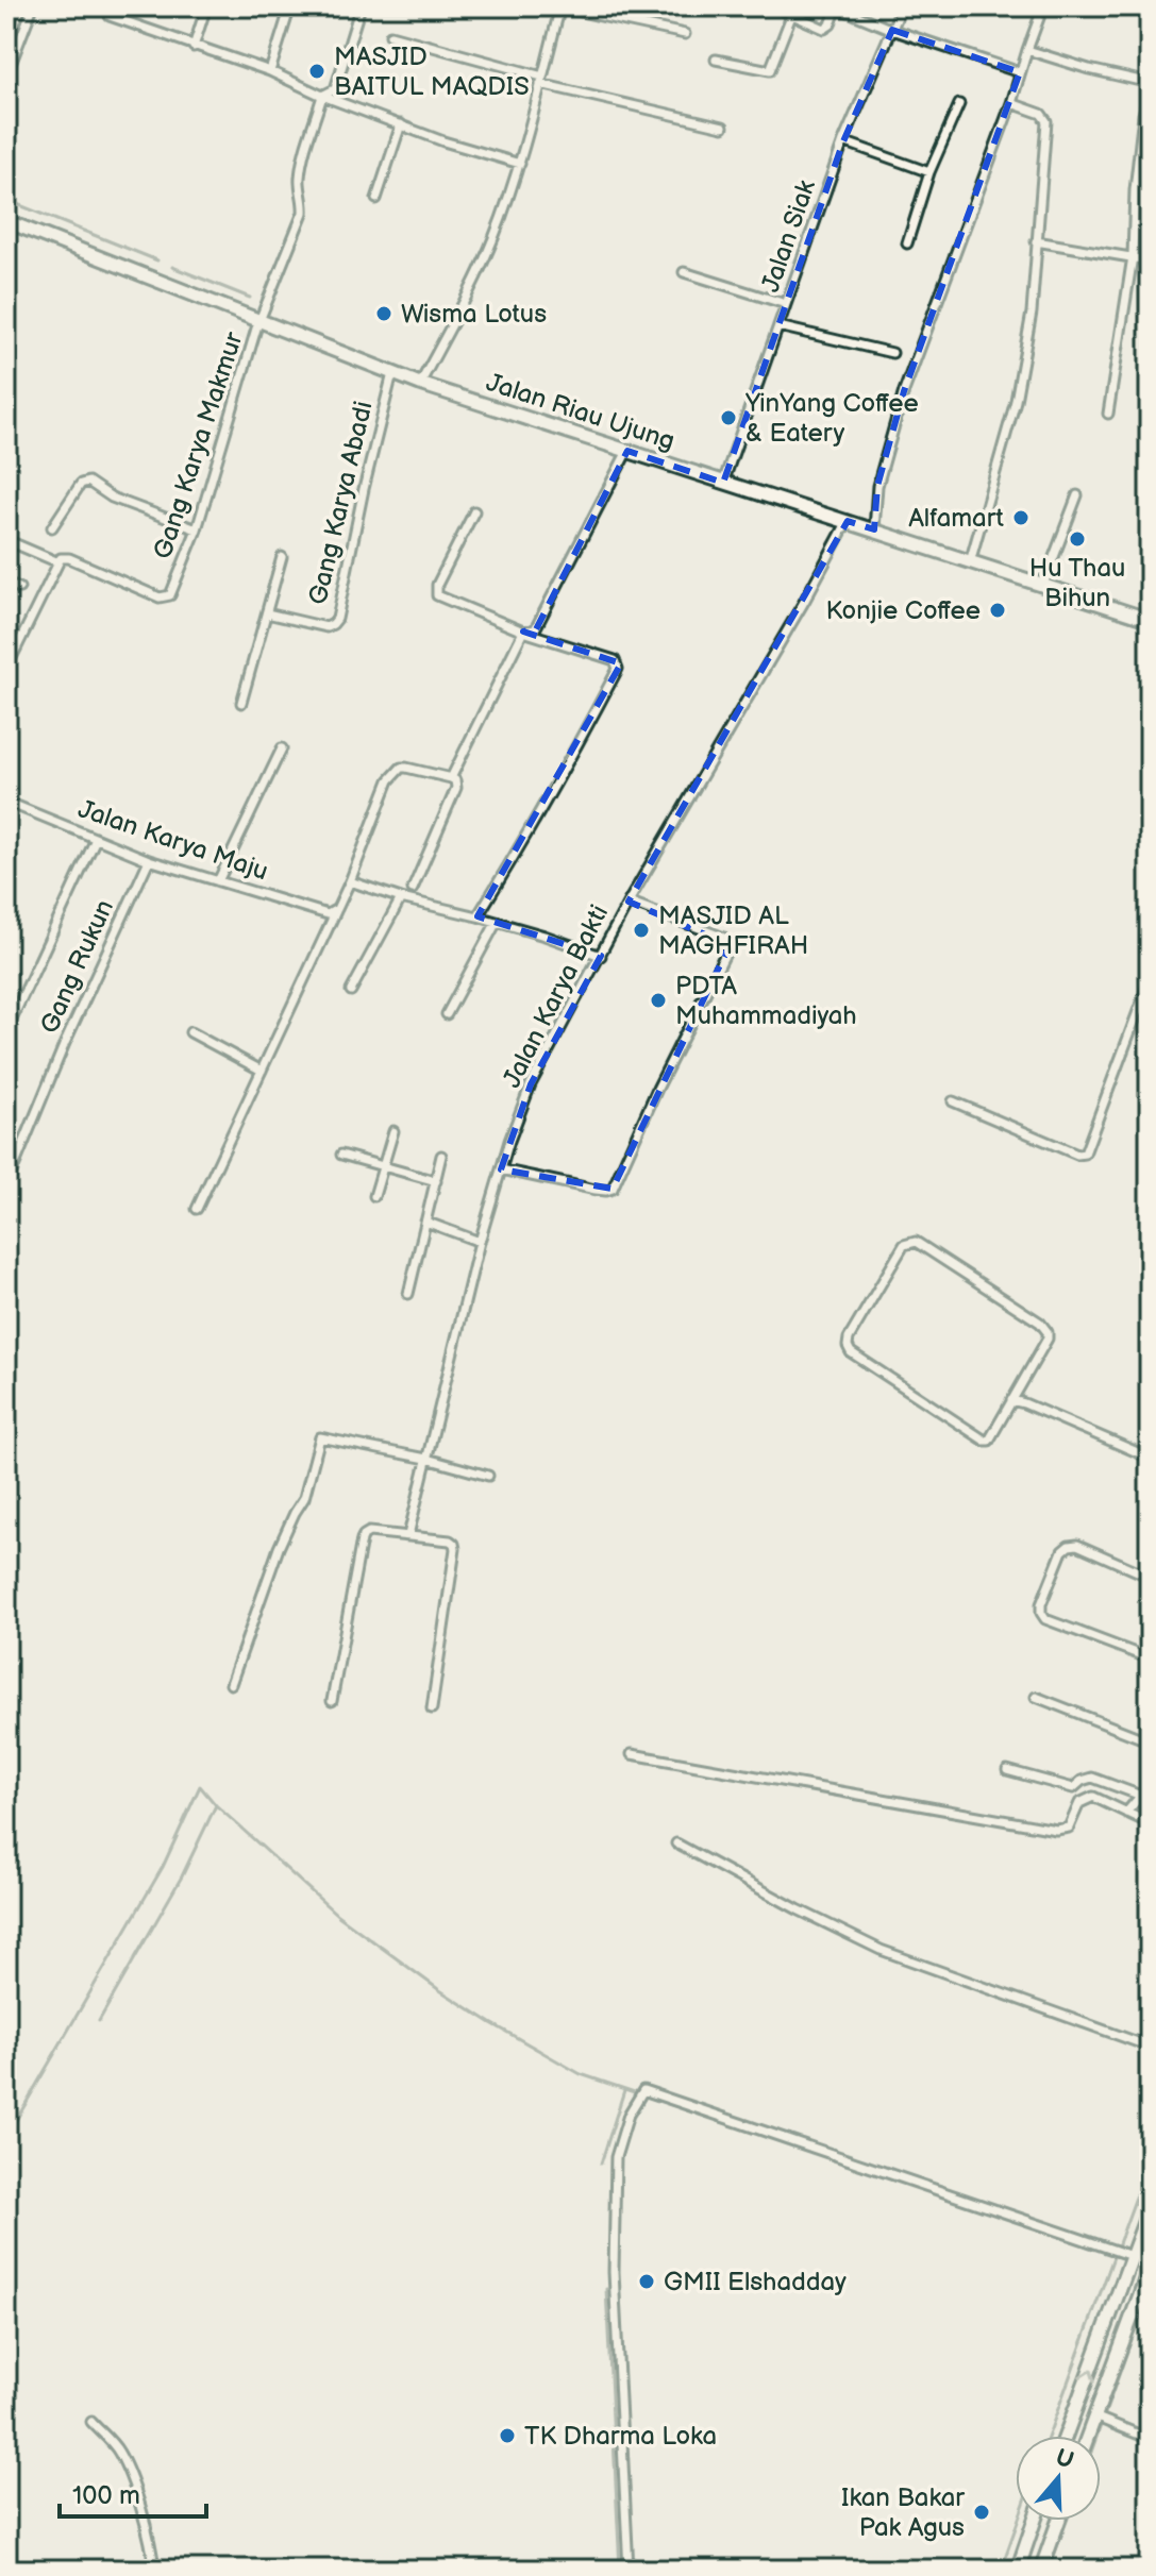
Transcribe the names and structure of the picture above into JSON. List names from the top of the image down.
{
  "streets": {
    "main road": ["Jalan Riau Ujung"],
    "street": [
      "Jalan Siak",
      "Gang Karya Makmur",
      "Gang Karya Abadi",
      "Jalan Karya Maju",
      "Gang Rukun",
      "Jalan Karya Bakti"
    ]
  },
  "crossings": [
    ["Jalan Siak", "Jalan Riau Ujung"],
    ["Jalan Riau Ujung", "Gang Karya Makmur"],
    ["Jalan Riau Ujung", "Gang Karya Abadi"],
    ["Jalan Riau Ujung", "Jalan Karya Bakti"],
    ["Jalan Karya Maju", "Gang Rukun"]
  ],
  "places": [
    "MASJID BAITUL MAQDIS",
    "Wisma Lotus",
    "YinYang Coffee & Eatery",
    "Alfamart",
    "Hu Thau Bihun",
    "Konjie Coffee",
    "MASJID AL MAGHFIRAH",
    "PDTA Muhammadiyah",
    "GMII Elshadday",
    "TK Dharma Loka",
    "Ikan Bakar Pak Agus"
  ],
  "scale_bar": "100 m",
  "north": "top"
}
